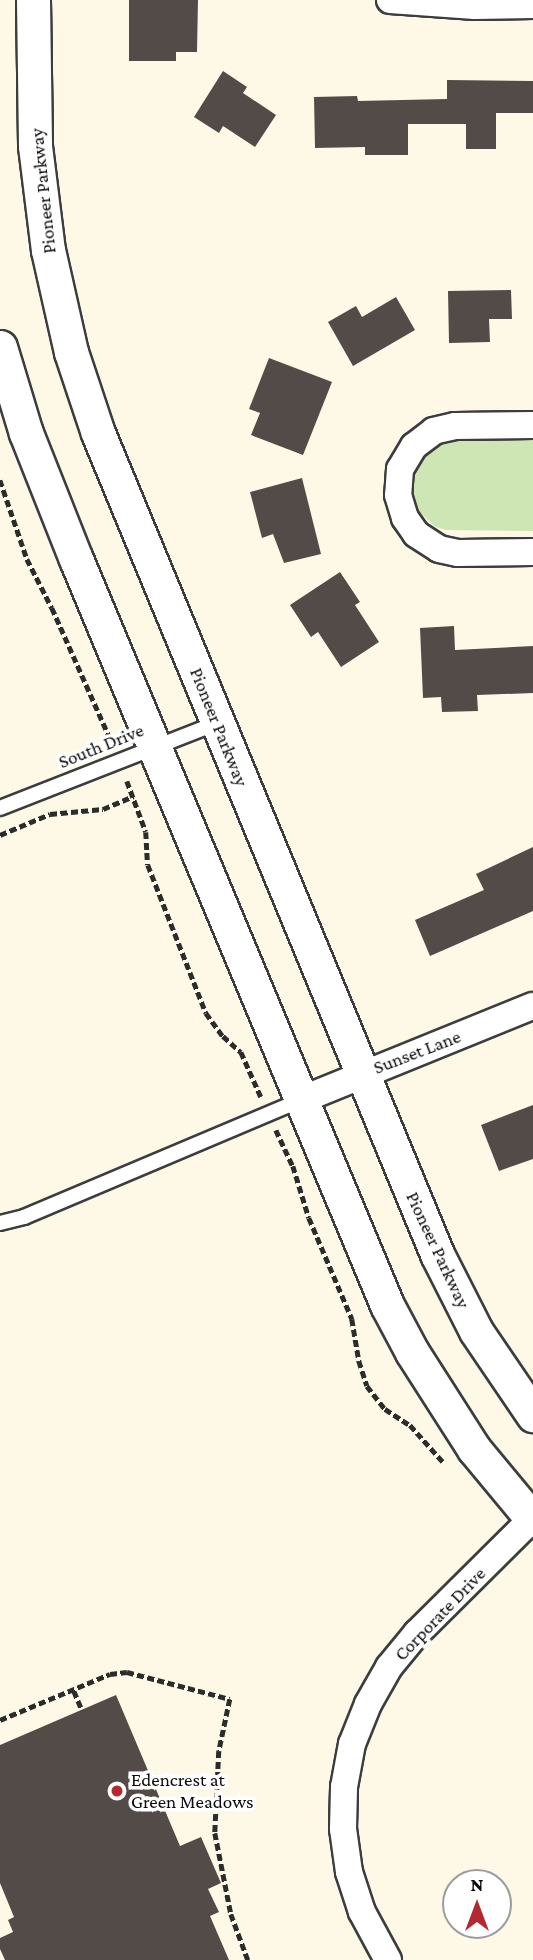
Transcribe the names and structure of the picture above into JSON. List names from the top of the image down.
{
  "streets": {
    "street": ["Pioneer Parkway", "Sunset Lane", "Corporate Drive"],
    "lane": ["South Drive"]
  },
  "crossings": [
    ["Pioneer Parkway", "South Drive"],
    ["Pioneer Parkway", "Sunset Lane"]
  ],
  "places": ["Edencrest at Green Meadows"],
  "north": "top"
}
